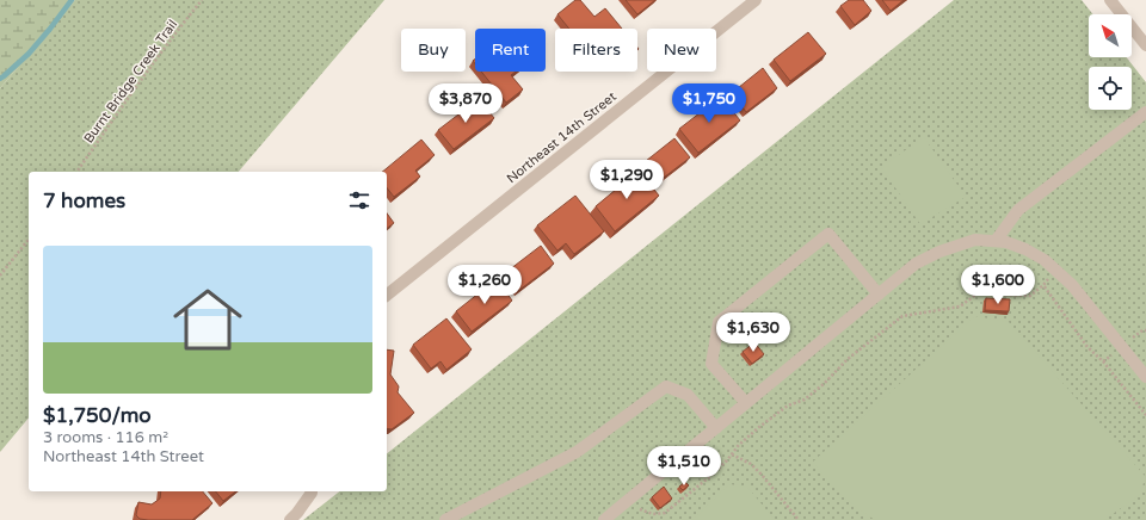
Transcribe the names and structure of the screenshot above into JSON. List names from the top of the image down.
{
  "streets": {
    "street": ["Northeast 14th Street"],
    "path": ["Burnt Bridge Creek Trail"]
  },
  "north": "top left",
  "page": {
    "chip": [
      "Buy",
      "Rent",
      "Filters",
      "New"
    ],
    "price": [
      "$3,870",
      "$1,750",
      "$1,290",
      "$1,260",
      "$1,600",
      "$1,630",
      "$1,510"
    ],
    "heading": "7 homes",
    "list": [
      {
        "name": "$1,750/mo",
        "note": "3 rooms · 116 m² · Northeast 14th Street"
      }
    ]
  }
}
